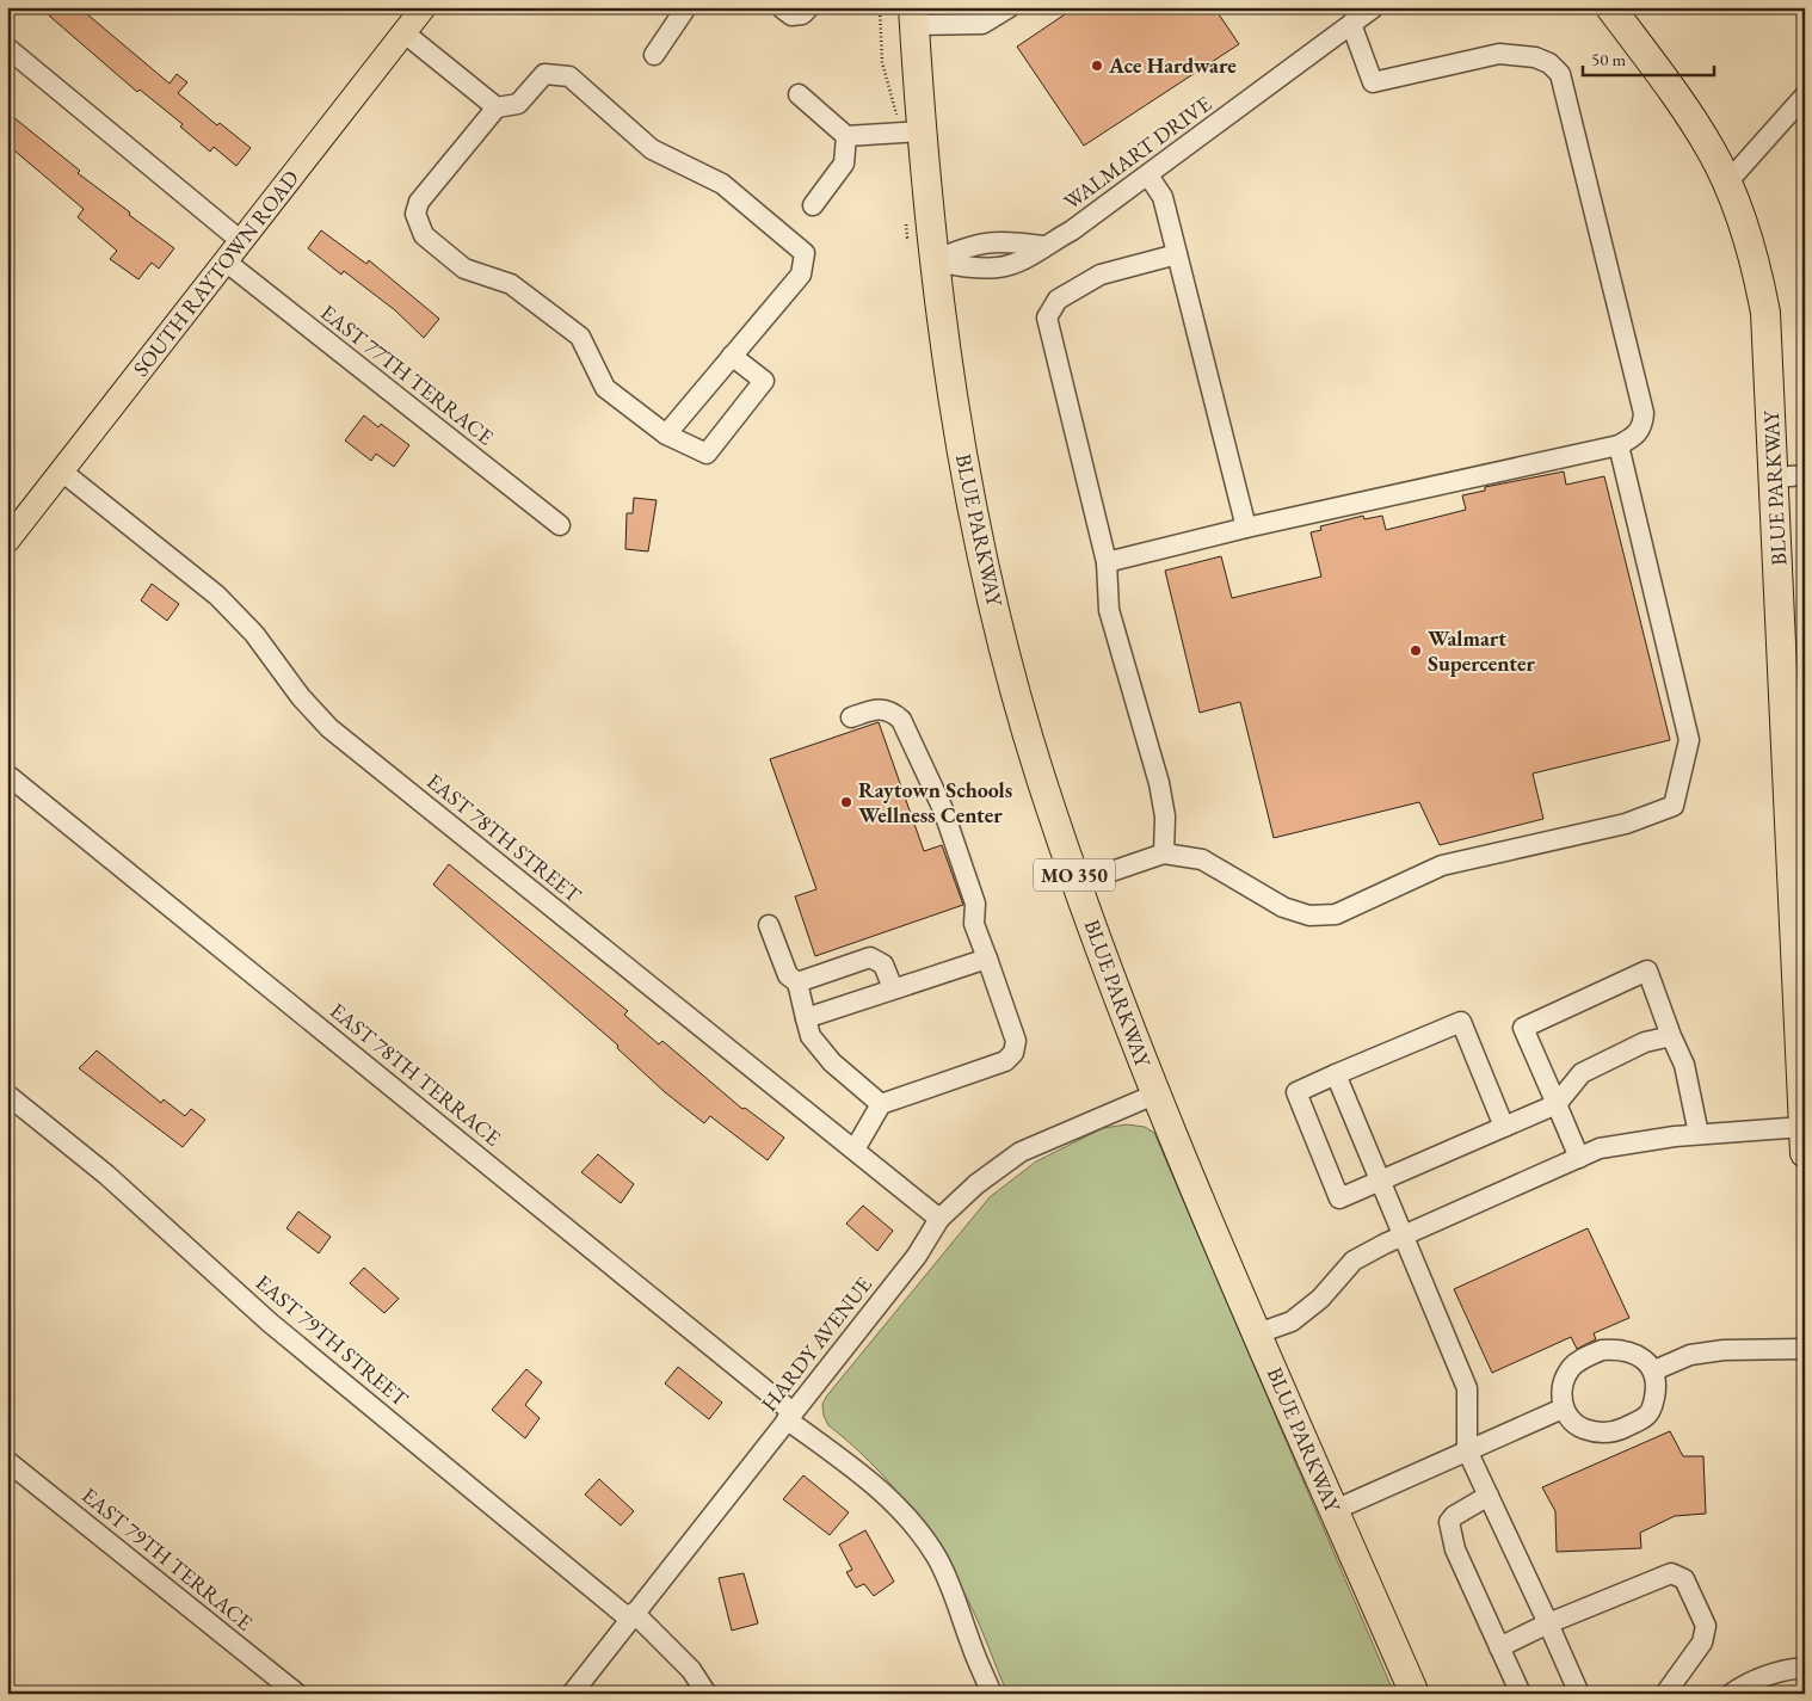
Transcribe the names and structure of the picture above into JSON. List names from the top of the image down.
{
  "streets": {
    "highway": ["BLUE PARKWAY", "MO 350"],
    "main road": ["SOUTH RAYTOWN ROAD"],
    "street": [
      "WALMART DRIVE",
      "EAST 77TH TERRACE",
      "EAST 78TH STREET",
      "EAST 78TH TERRACE",
      "EAST 79TH STREET",
      "HARDY AVENUE",
      "EAST 79TH TERRACE"
    ]
  },
  "crossings": [
    ["WALMART DRIVE", "BLUE PARKWAY"],
    ["SOUTH RAYTOWN ROAD", "EAST 77TH TERRACE"],
    ["SOUTH RAYTOWN ROAD", "EAST 78TH STREET"],
    ["BLUE PARKWAY", "HARDY AVENUE"],
    ["EAST 78TH STREET", "HARDY AVENUE"],
    ["EAST 78TH TERRACE", "HARDY AVENUE"],
    ["EAST 79TH STREET", "HARDY AVENUE"]
  ],
  "places": ["Ace Hardware", "Walmart Supercenter", "Raytown Schools Wellness Center"],
  "scale_bar": "50 m"
}
